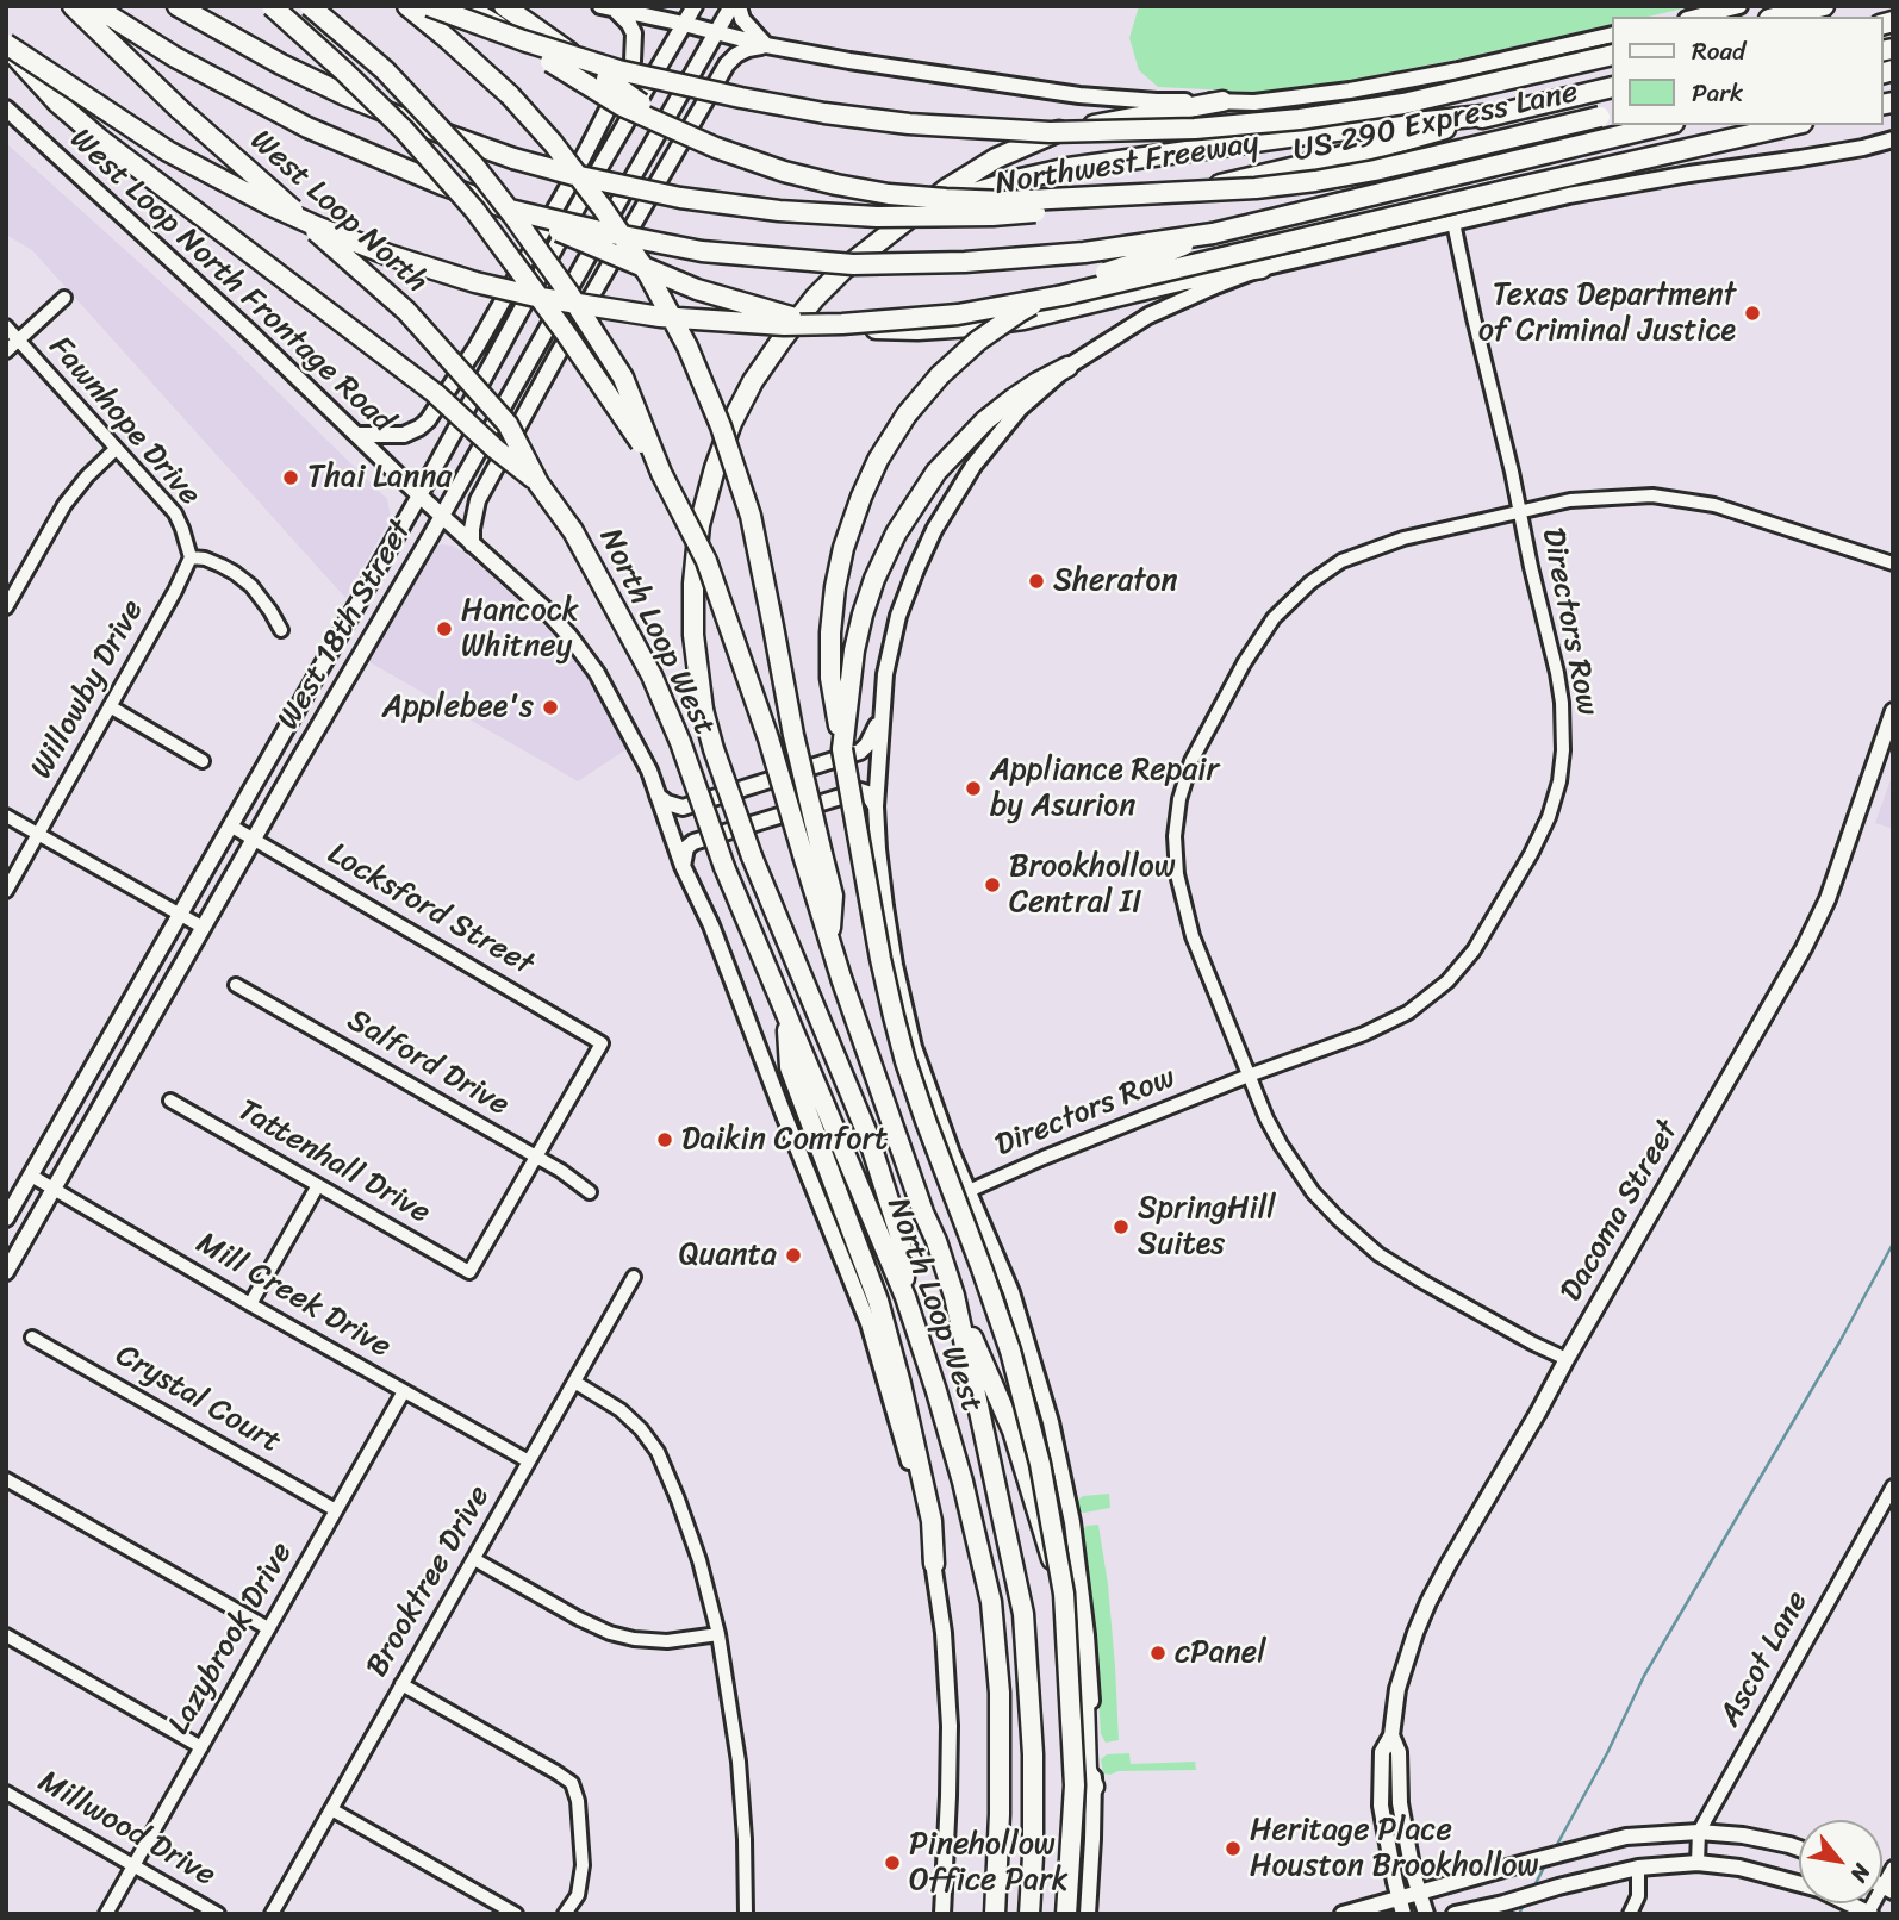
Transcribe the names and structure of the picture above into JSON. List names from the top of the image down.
{
  "streets": {
    "highway": [
      "US 290 Express Lane",
      "Northwest Freeway",
      "West Loop North",
      "North Loop West"
    ],
    "main road": ["West Loop North Frontage Road", "West 18th Street", "Dacoma Street"],
    "street": [
      "Fawnhope Drive",
      "Directors Row",
      "Willowby Drive",
      "Locksford Street",
      "Salford Drive",
      "Tattenhall Drive",
      "Mill Creek Drive",
      "Crystal Court",
      "Brooktree Drive",
      "Lazybrook Drive",
      "Ascot Lane",
      "Millwood Drive"
    ]
  },
  "crossings": [
    ["West Loop North", "North Loop West"],
    ["West Loop North Frontage Road", "West 18th Street"],
    ["Fawnhope Drive", "Willowby Drive"],
    ["West 18th Street", "Locksford Street"],
    ["West 18th Street", "Mill Creek Drive"],
    ["Locksford Street", "Salford Drive"],
    ["Locksford Street", "Tattenhall Drive"],
    ["Salford Drive", "Tattenhall Drive"],
    ["Mill Creek Drive", "Brooktree Drive"],
    ["Mill Creek Drive", "Lazybrook Drive"],
    ["Crystal Court", "Lazybrook Drive"],
    ["Lazybrook Drive", "Millwood Drive"]
  ],
  "places": [
    "Texas Department of Criminal Justice",
    "Thai Lanna",
    "Sheraton",
    "Hancock Whitney",
    "Applebee's",
    "Appliance Repair by Asurion",
    "Brookhollow Central II",
    "Daikin Comfort",
    "SpringHill Suites",
    "Quanta",
    "cPanel",
    "Heritage Place Houston Brookhollow",
    "Pinehollow Office Park"
  ],
  "legend": ["Road", "Park"],
  "north": "bottom right"
}
